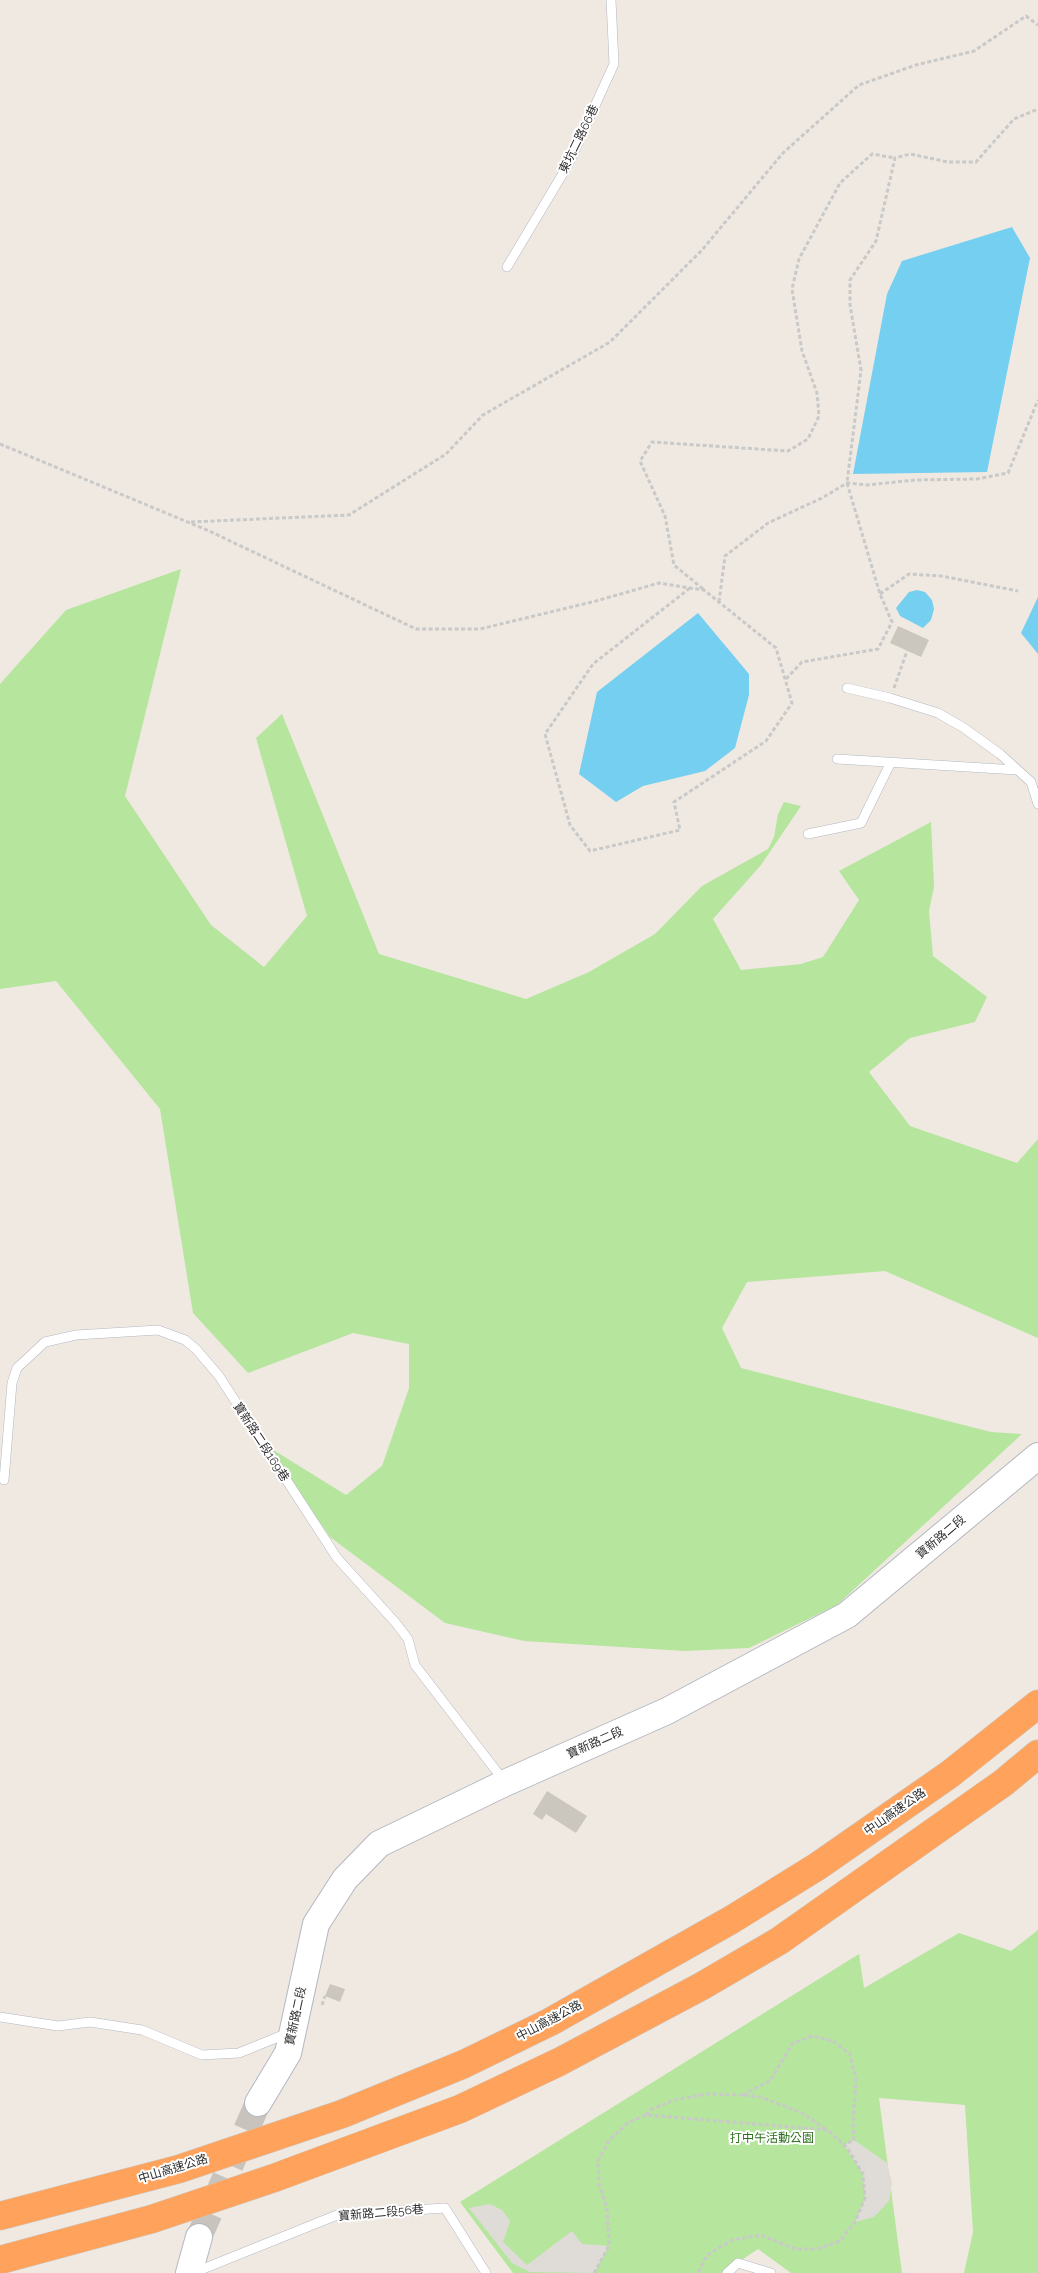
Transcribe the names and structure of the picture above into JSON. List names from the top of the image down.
{
  "streets": {
    "highway": ["中山高速公路"],
    "street": ["寶新路二段"],
    "lane": ["東坑二路66巷", "寶新路二段169巷", "寶新路二段56巷"]
  },
  "crossings": [
    ["寶新路二段169巷", "寶新路二段"]
  ],
  "parks": ["打中午活動公園"]
}
